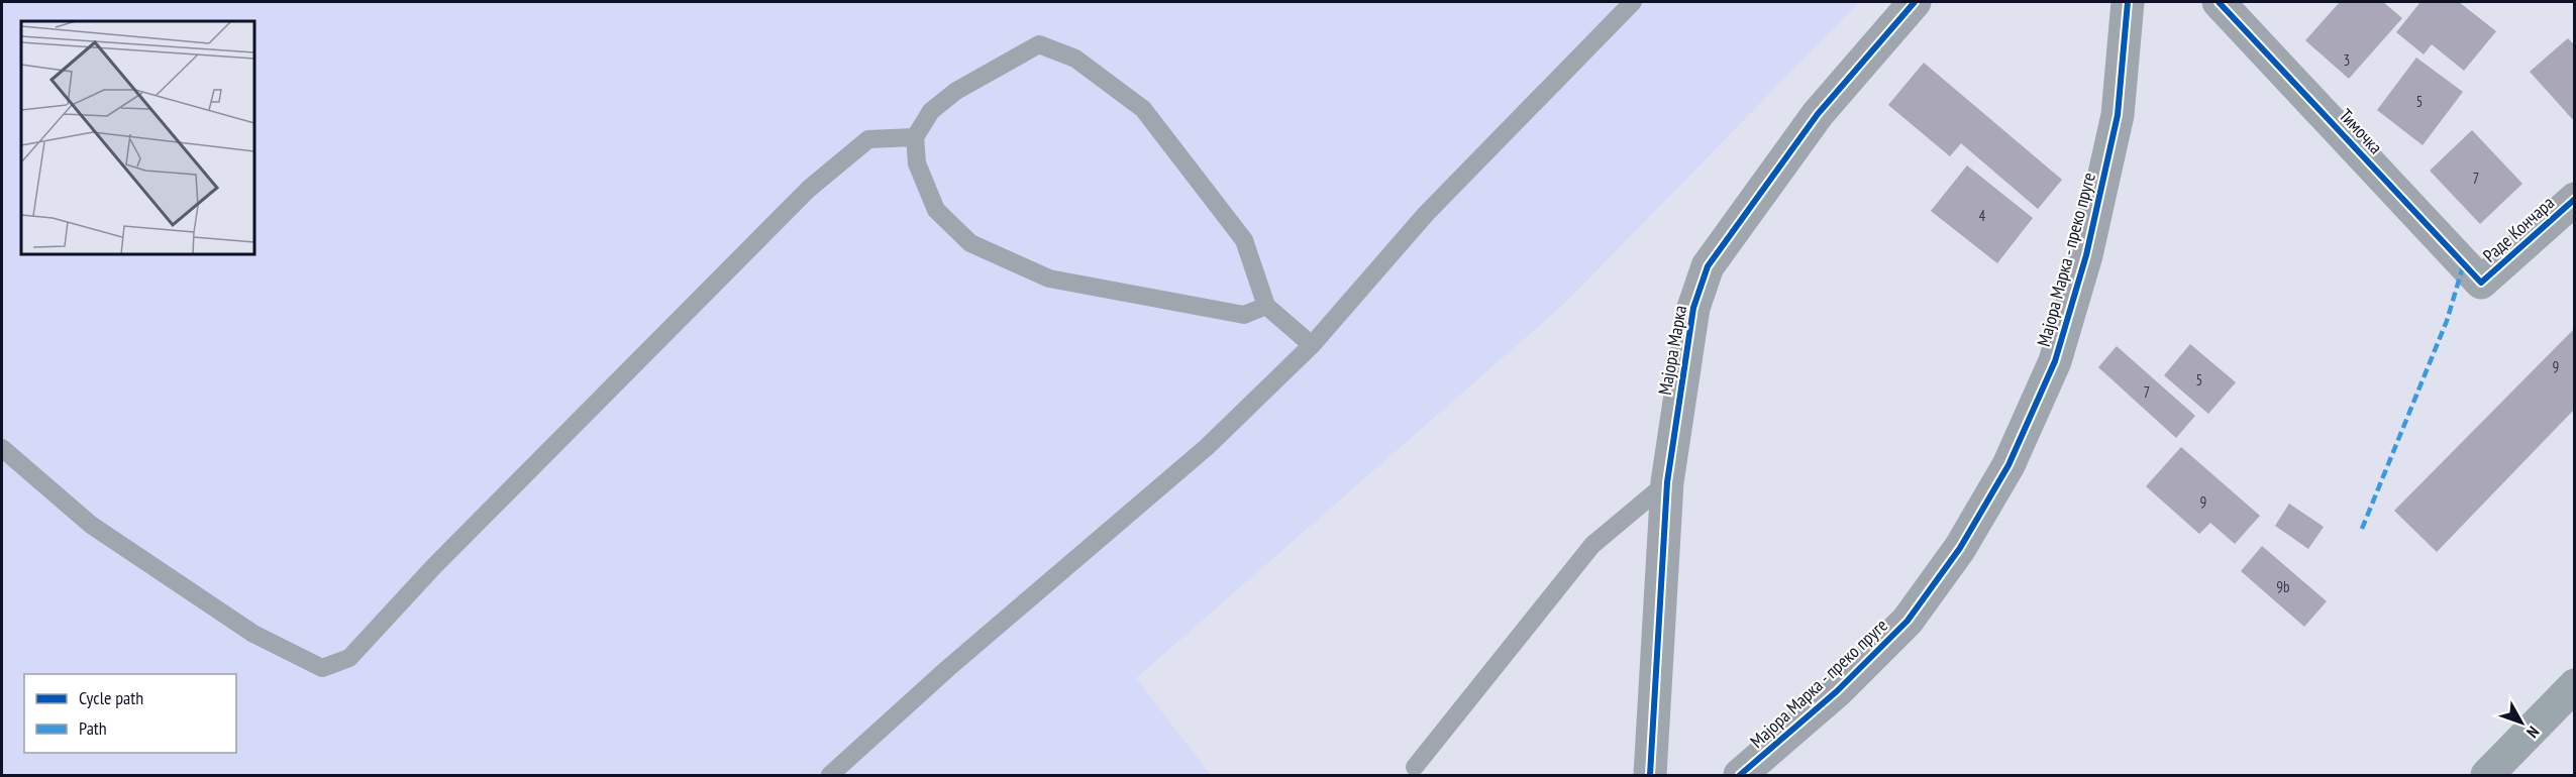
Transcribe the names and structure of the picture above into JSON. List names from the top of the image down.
{
  "streets": {
    "street": [
      "Тимочка",
      "Раде Кончара",
      "Мајора Марка - преко пруге",
      "Мајора Марка"
    ]
  },
  "crossings": [
    ["Тимочка", "Раде Кончара"]
  ],
  "house_numbers": [
    "3",
    "5",
    "7",
    "4",
    "9",
    "5",
    "7",
    "9",
    "9b"
  ],
  "legend": ["Cycle path", "Path"],
  "north": "bottom right"
}
